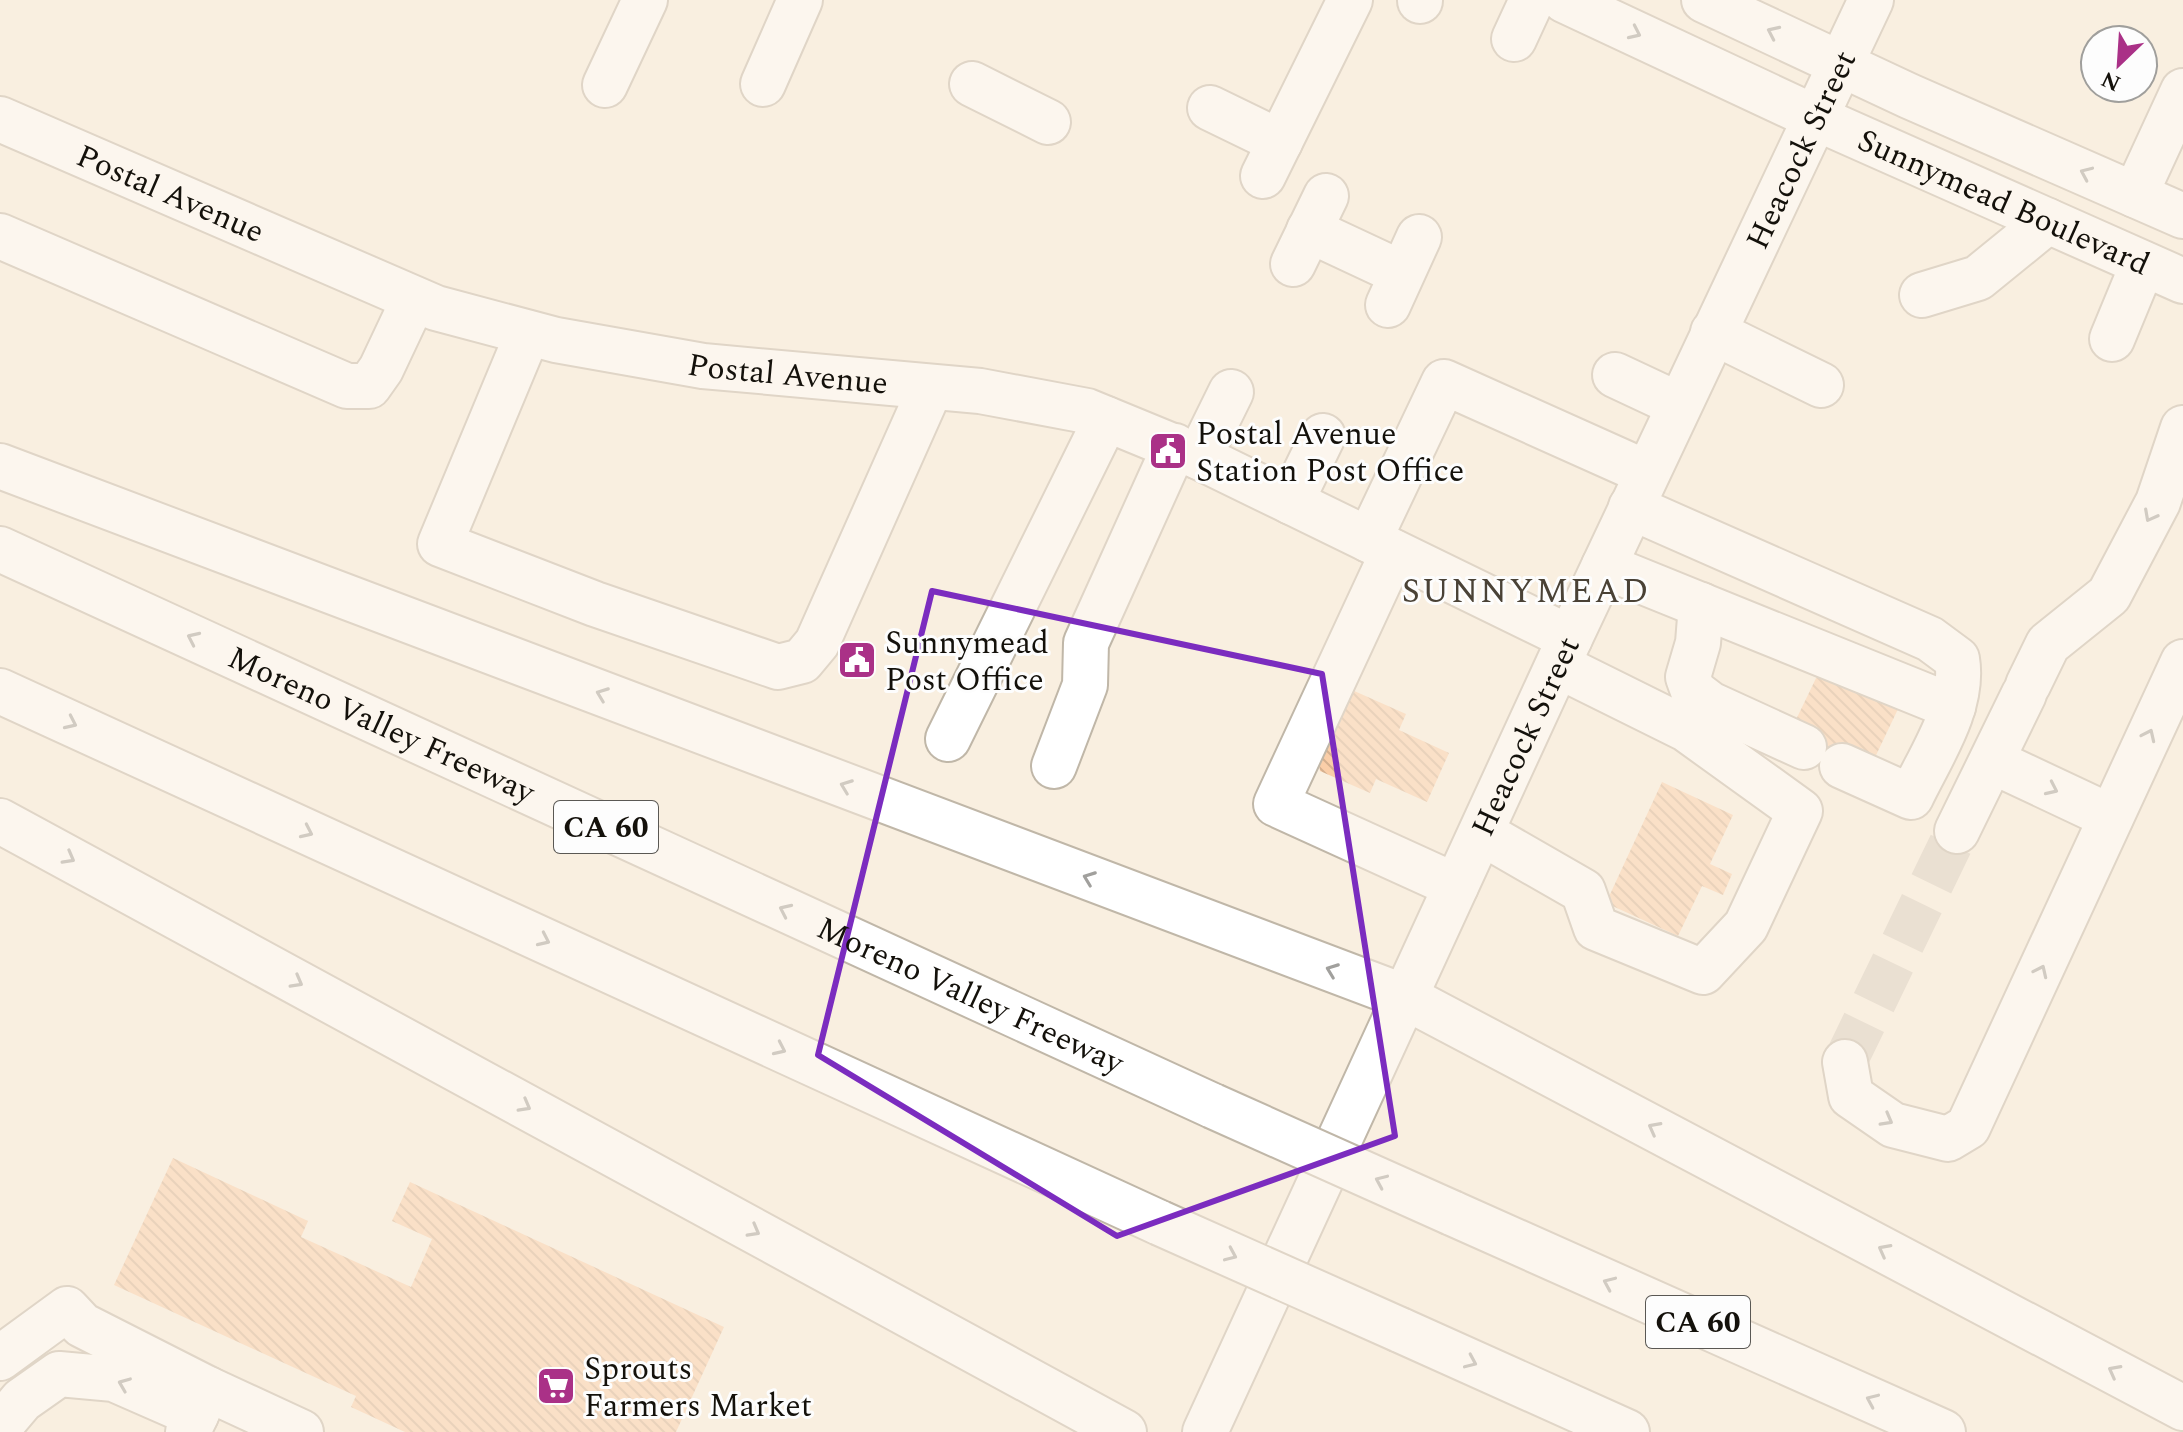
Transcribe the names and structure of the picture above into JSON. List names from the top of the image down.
{
  "streets": {
    "main road": [
      "Heacock Street",
      "Postal Avenue",
      "Sunnymead Boulevard",
      "Moreno Valley Freeway",
      "CA 60"
    ]
  },
  "crossings": [
    ["Heacock Street", "Postal Avenue"],
    ["Heacock Street", "Sunnymead Boulevard"]
  ],
  "districts": ["SUNNYMEAD"],
  "places": {
    "public building": ["Postal Avenue Station Post Office", "Sunnymead Post Office"],
    "supermarket": ["Sprouts Farmers Market"]
  },
  "north": "bottom left"
}
